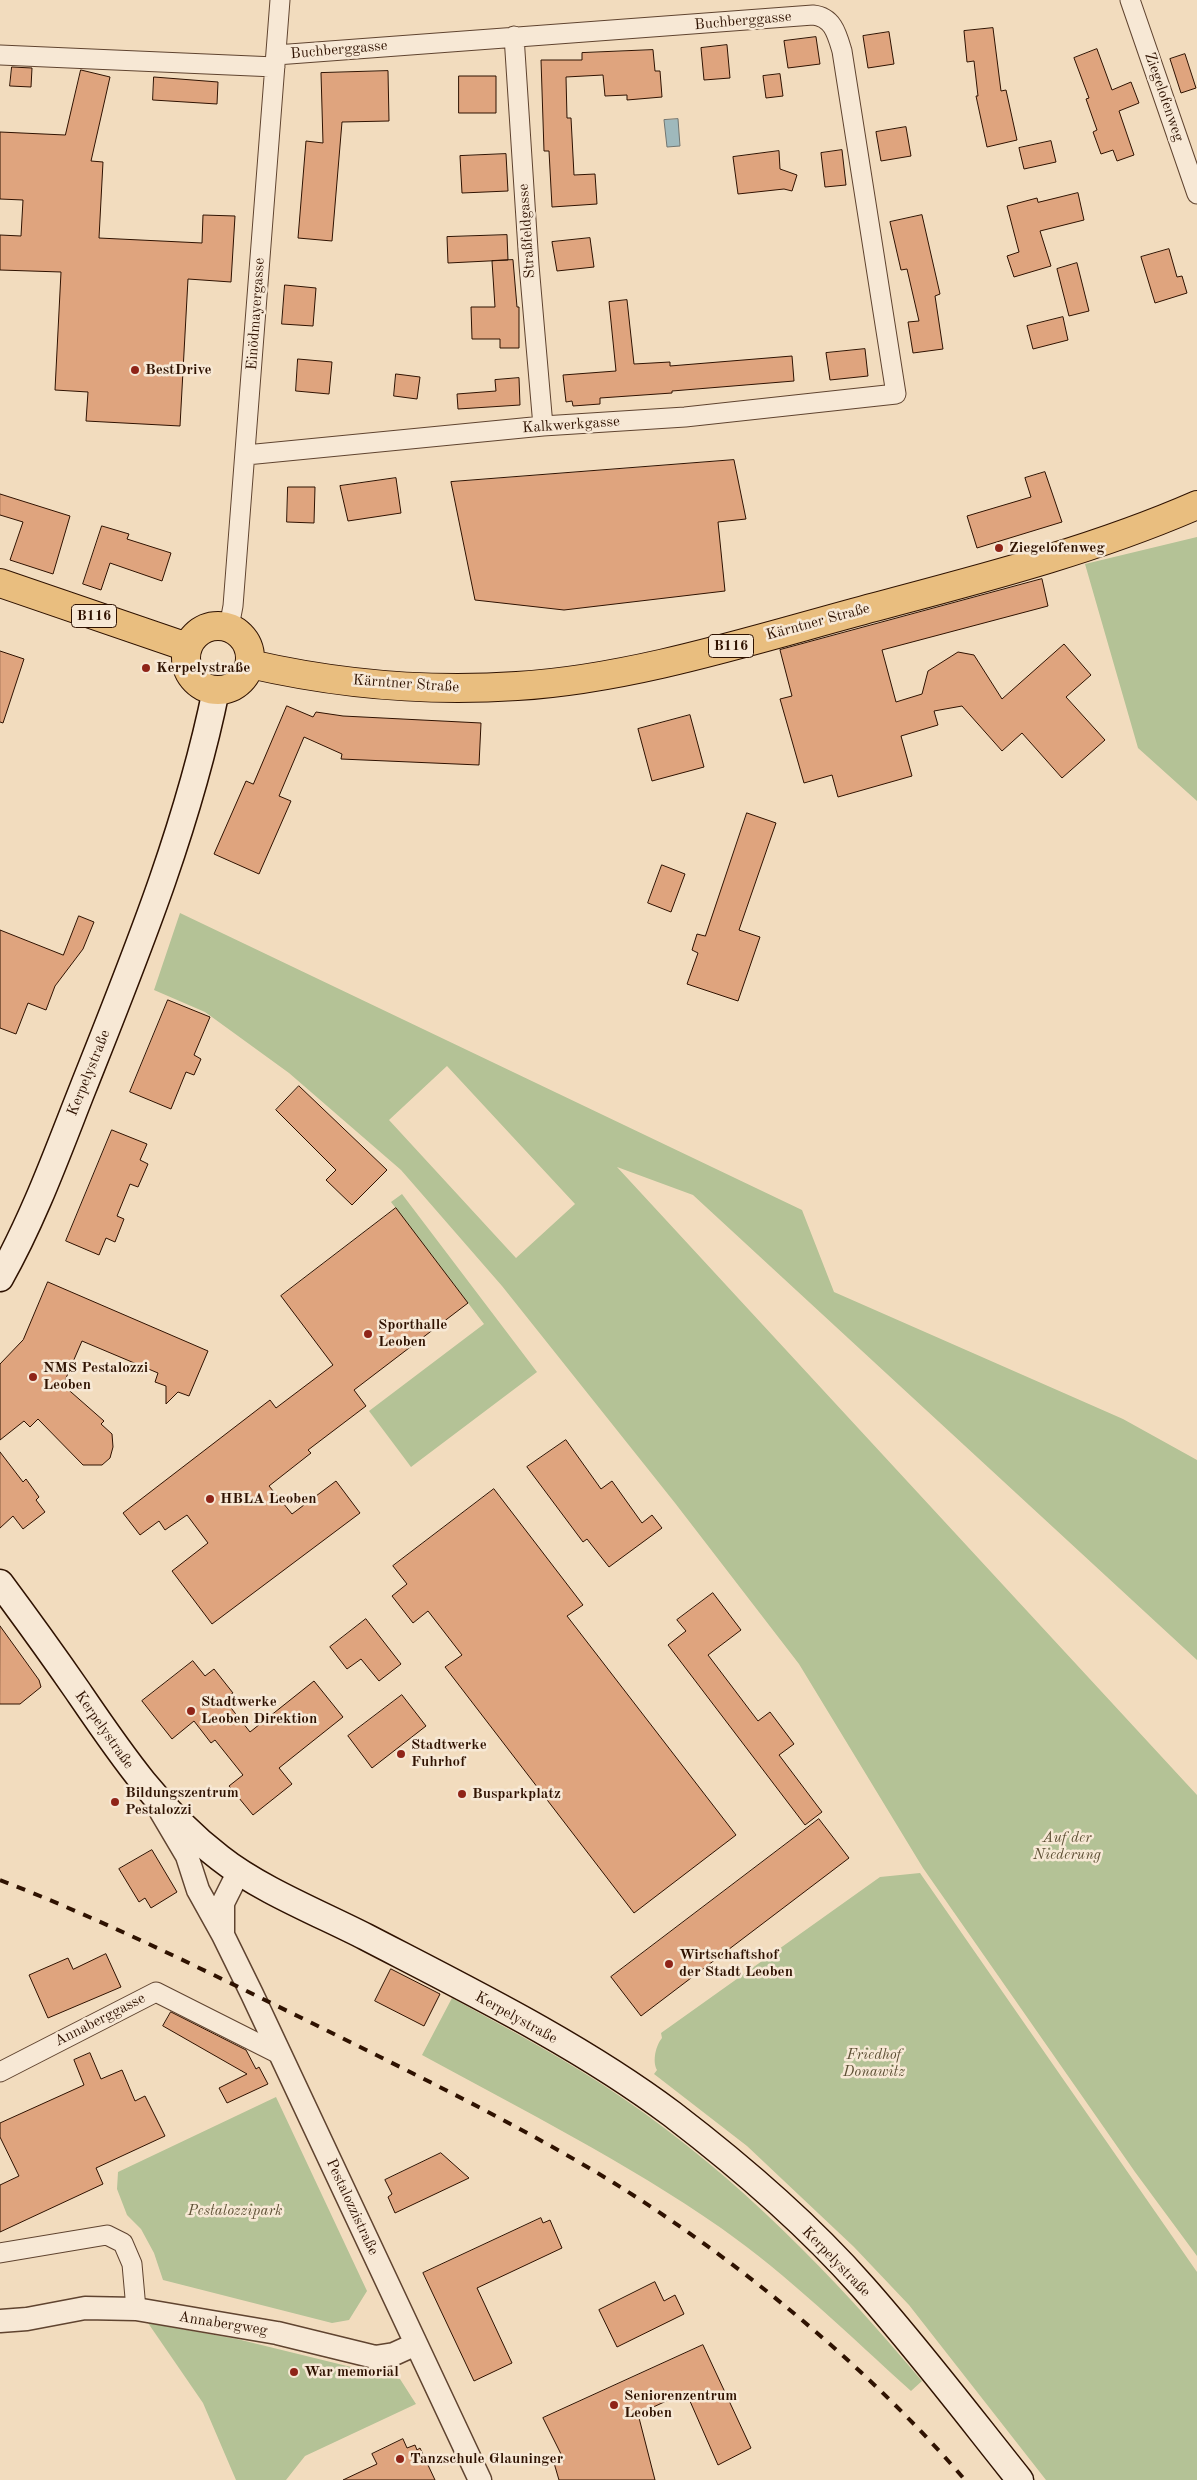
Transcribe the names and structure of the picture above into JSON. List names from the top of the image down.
{
  "streets": {
    "main road": ["B116", "Kärntner Straße", "Kerpelystraße"],
    "street": [
      "Buchberggasse",
      "Ziegelofenweg",
      "Straßfeldgasse",
      "Einödmayergasse",
      "Kalkwerkgasse",
      "Annaberggasse",
      "Pestalozzistraße",
      "Annabergweg"
    ]
  },
  "crossings": [
    ["Buchberggasse", "Straßfeldgasse"],
    ["Buchberggasse", "Einödmayergasse"],
    ["Buchberggasse", "Kalkwerkgasse"],
    ["Straßfeldgasse", "Kalkwerkgasse"],
    ["Einödmayergasse", "Kalkwerkgasse"],
    ["Einödmayergasse", "B116"],
    ["Einödmayergasse", "Kärntner Straße"],
    ["Einödmayergasse", "Kerpelystraße"],
    ["B116", "Kärntner Straße"],
    ["B116", "Kerpelystraße"],
    ["Kärntner Straße", "Kerpelystraße"],
    ["Kerpelystraße", "Pestalozzistraße"],
    ["Annaberggasse", "Pestalozzistraße"],
    ["Pestalozzistraße", "Annabergweg"]
  ],
  "parks": ["Auf der Niederung", "Friedhof Donawitz", "Pestalozzipark"],
  "places": [
    "BestDrive",
    "Ziegelofenweg",
    "Kerpelystraße",
    "Sporthalle Leoben",
    "NMS Pestalozzi Leoben",
    "HBLA Leoben",
    "Stadtwerke Leoben Direktion",
    "Stadtwerke Fuhrhof",
    "Busparkplatz",
    "Bildungszentrum Pestalozzi",
    "Wirtschaftshof der Stadt Leoben",
    "War memorial",
    "Seniorenzentrum Leoben",
    "Tanzschule Glauninger"
  ]
}
